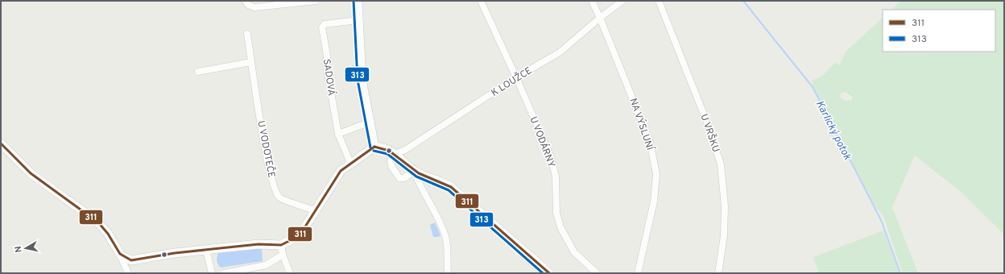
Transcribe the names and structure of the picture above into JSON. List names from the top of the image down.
{
  "streets": {
    "street": [
      "SADOVÁ",
      "K LOUŽCE",
      "NA VÝSLUNÍ",
      "U VRŠKU",
      "U VODÁRNY",
      "U VODOTEČE"
    ]
  },
  "crossings": [
    ["K LOUŽCE", "NA VÝSLUNÍ"],
    ["K LOUŽCE", "U VODÁRNY"]
  ],
  "water": ["Karlický potok"],
  "lines": ["transit line 313", "transit line 311"],
  "legend": ["311", "313"],
  "north": "left"
}
